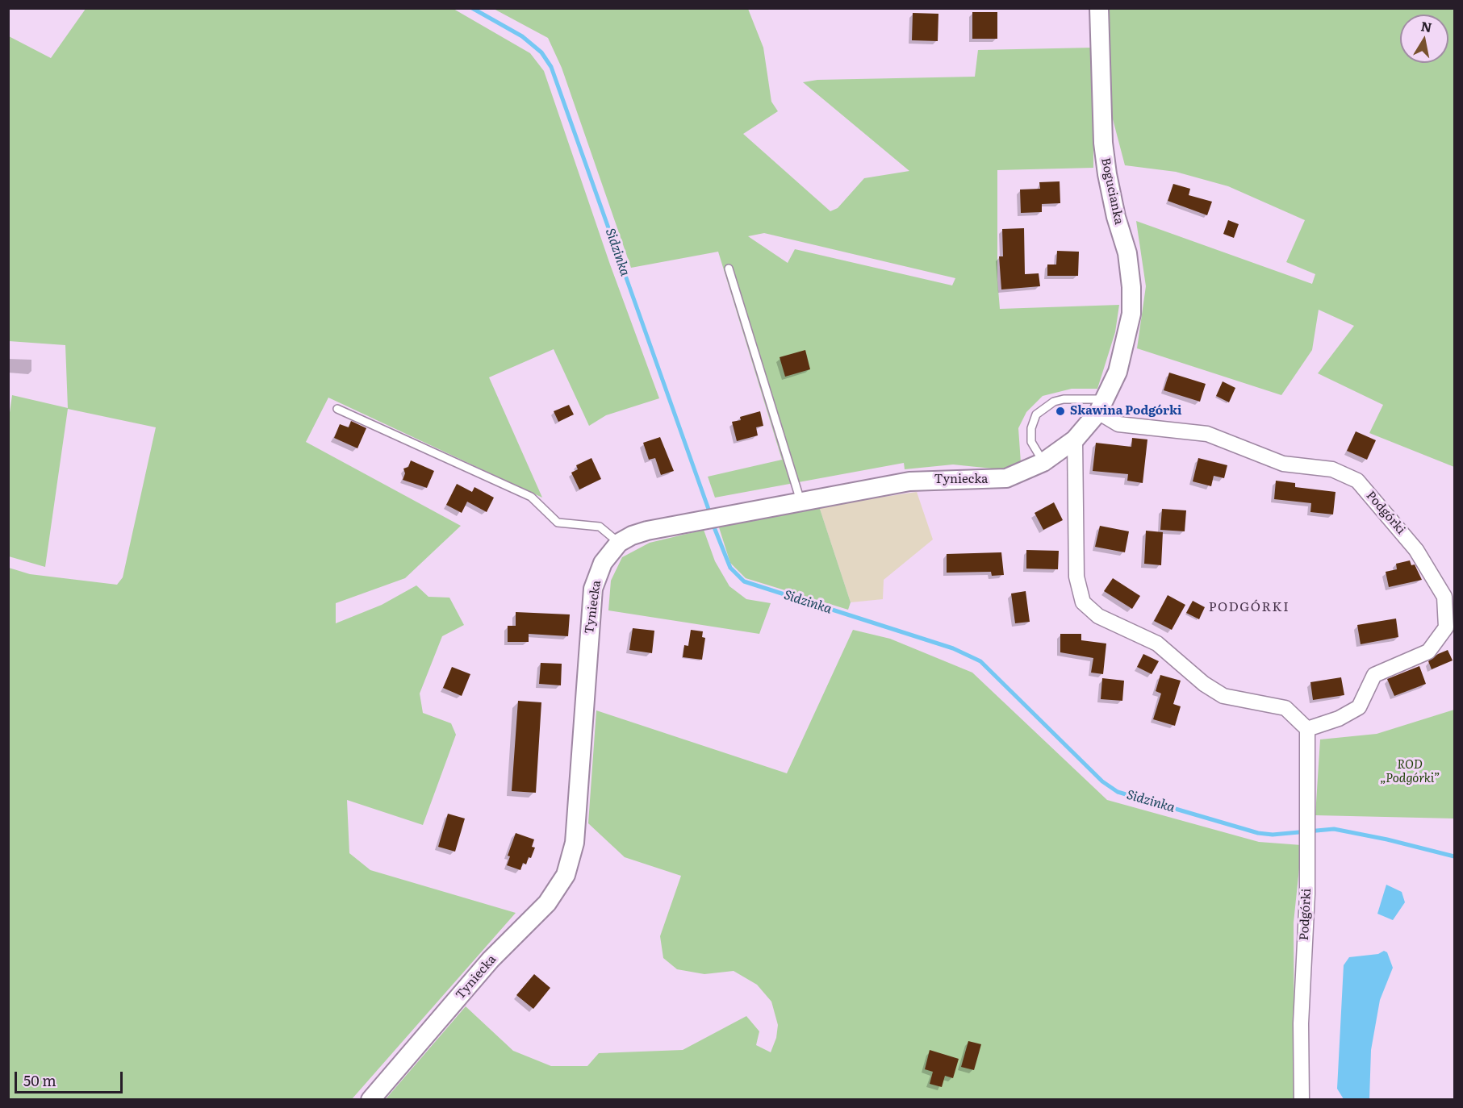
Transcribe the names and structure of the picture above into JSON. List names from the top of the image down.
{
  "streets": {
    "street": ["Bogucianka", "Tyniecka", "Podgórki"]
  },
  "crossings": [
    ["Bogucianka", "Tyniecka"],
    ["Tyniecka", "Podgórki"]
  ],
  "districts": ["PODGÓRKI"],
  "water": ["Sidzinka"],
  "parks": ["ROD „Podgórki”"],
  "places": ["Skawina Podgórki"],
  "scale_bar": "50 m",
  "north": "top"
}
